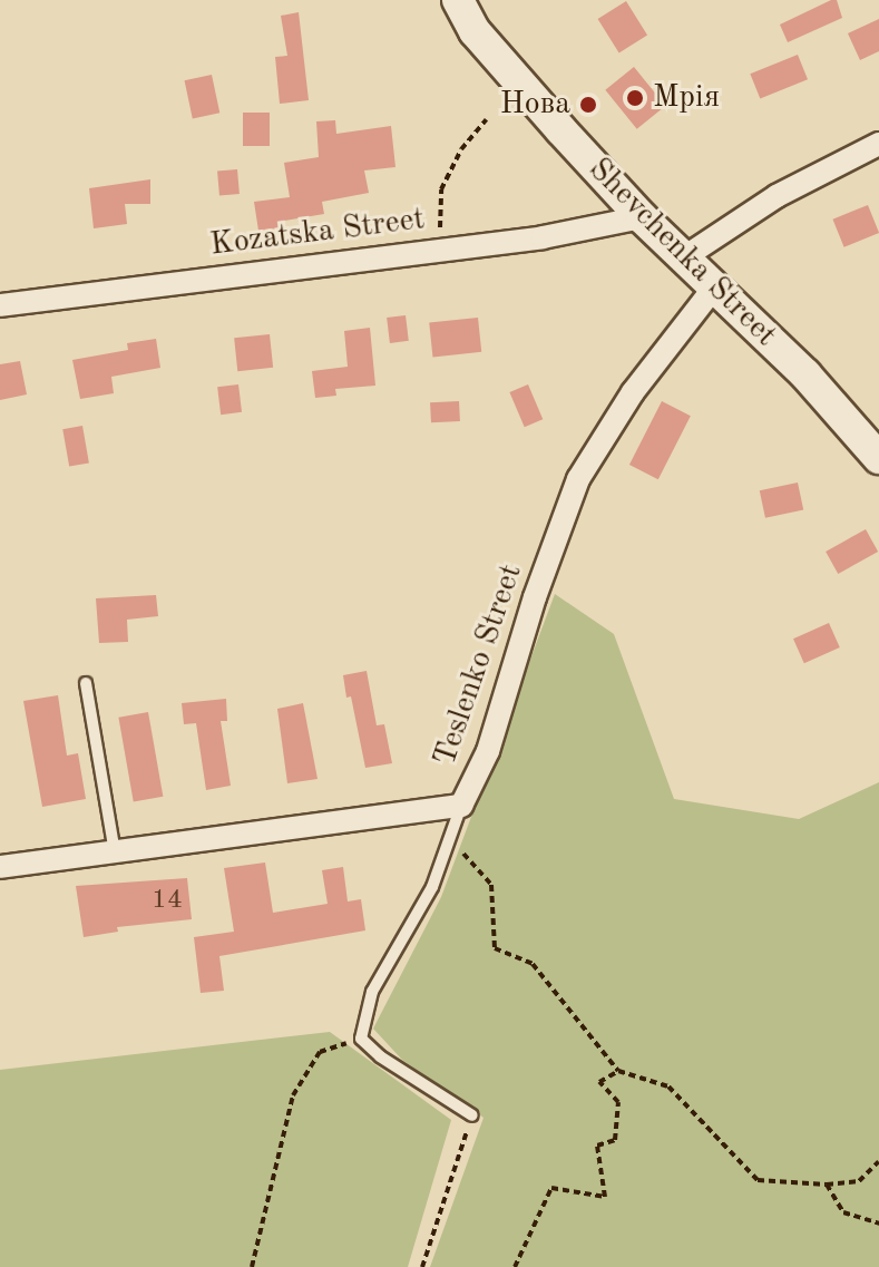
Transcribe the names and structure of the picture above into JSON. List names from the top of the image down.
{
  "streets": {
    "street": ["Kozatska Street", "Shevchenka Street", "Teslenko Street"]
  },
  "crossings": [
    ["Kozatska Street", "Shevchenka Street"],
    ["Shevchenka Street", "Teslenko Street"]
  ],
  "places": ["Мрія", "Нова"],
  "house_numbers": ["14"]
}
